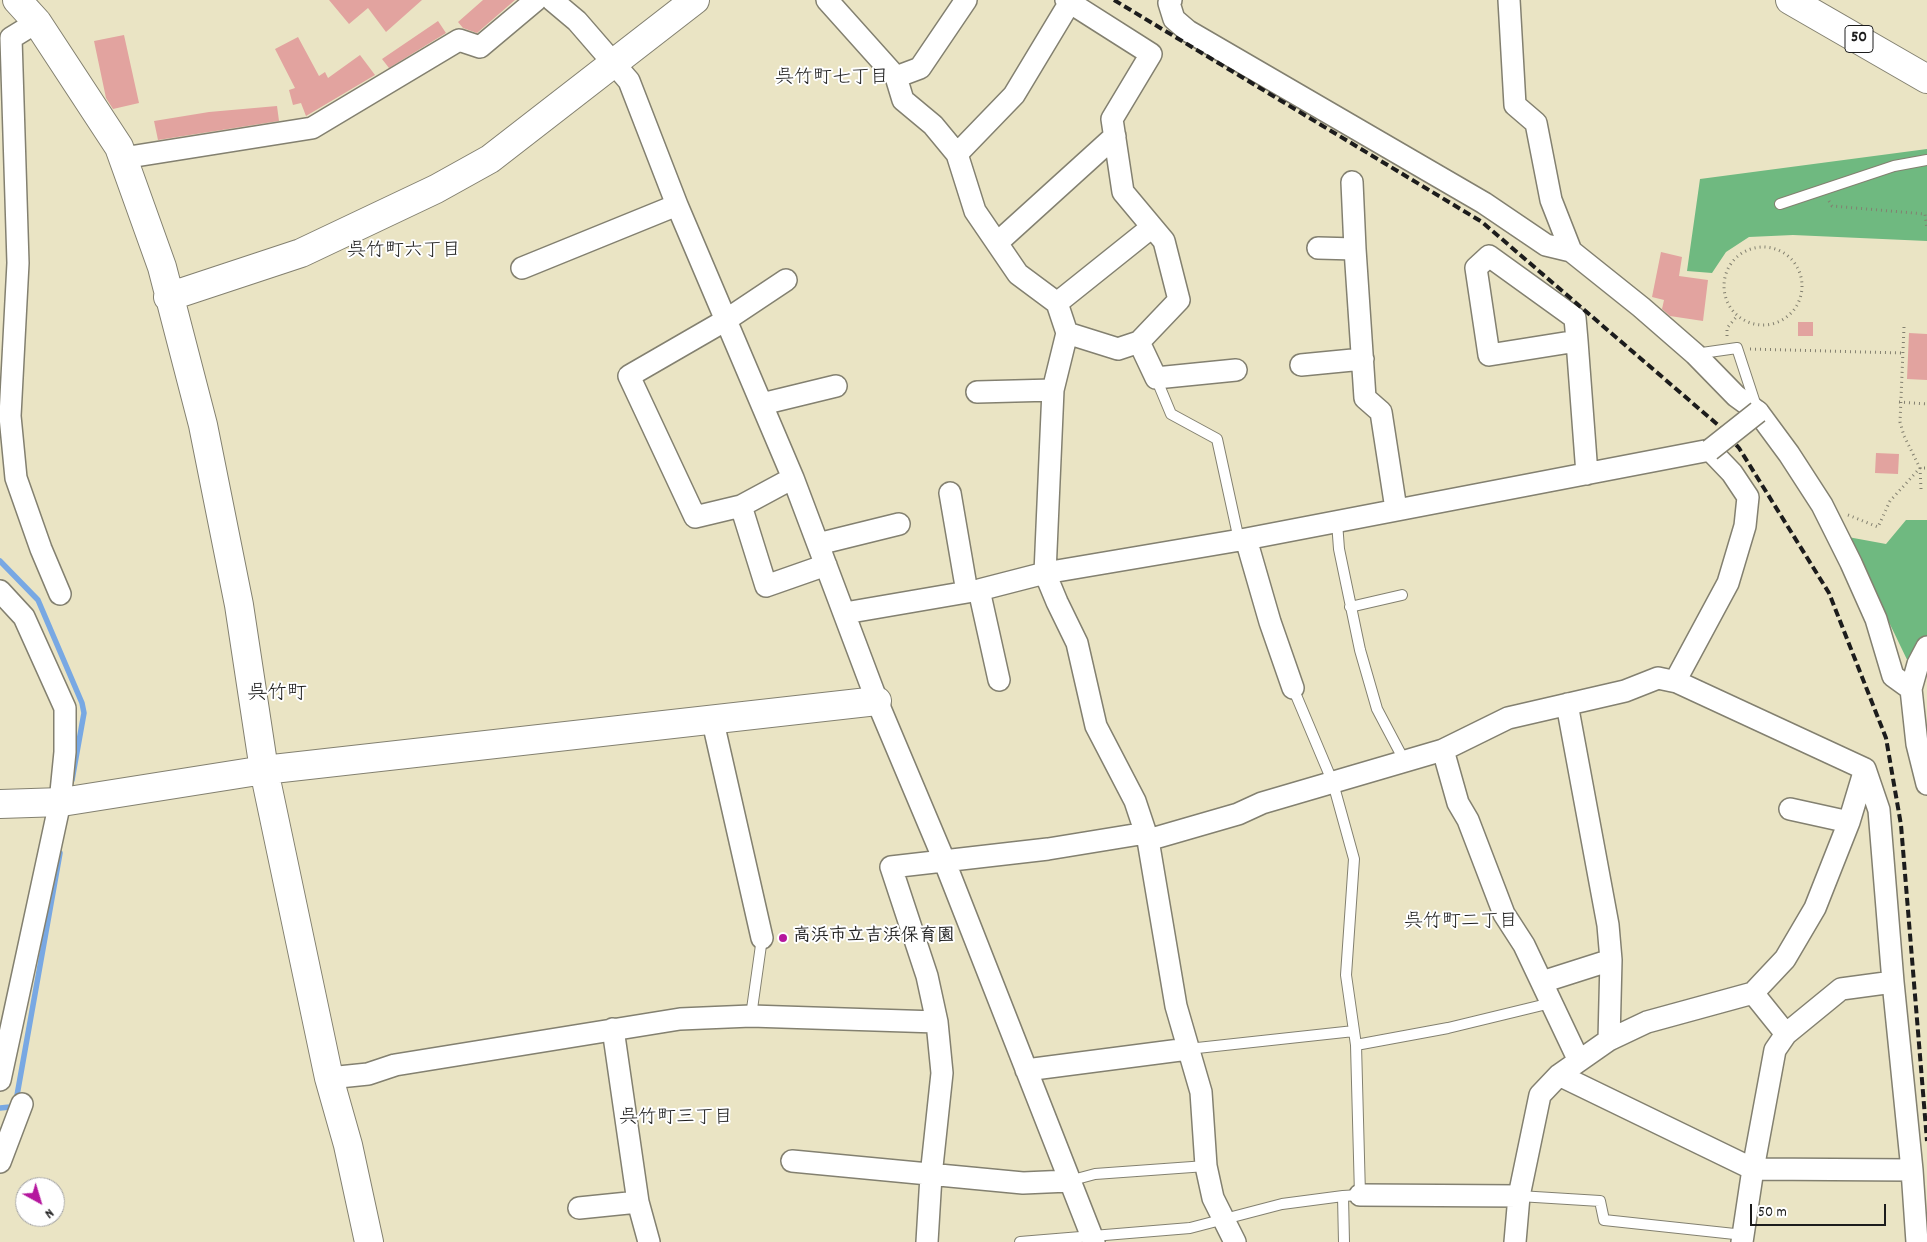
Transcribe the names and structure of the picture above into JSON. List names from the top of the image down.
{
  "streets": {
    "street": ["50"]
  },
  "districts": [
    "呉竹町七丁目",
    "呉竹町六丁目",
    "呉竹町",
    "呉竹町二丁目",
    "呉竹町三丁目"
  ],
  "places": ["高浜市立吉浜保育園"],
  "scale_bar": "50 m",
  "north": "bottom right"
}
